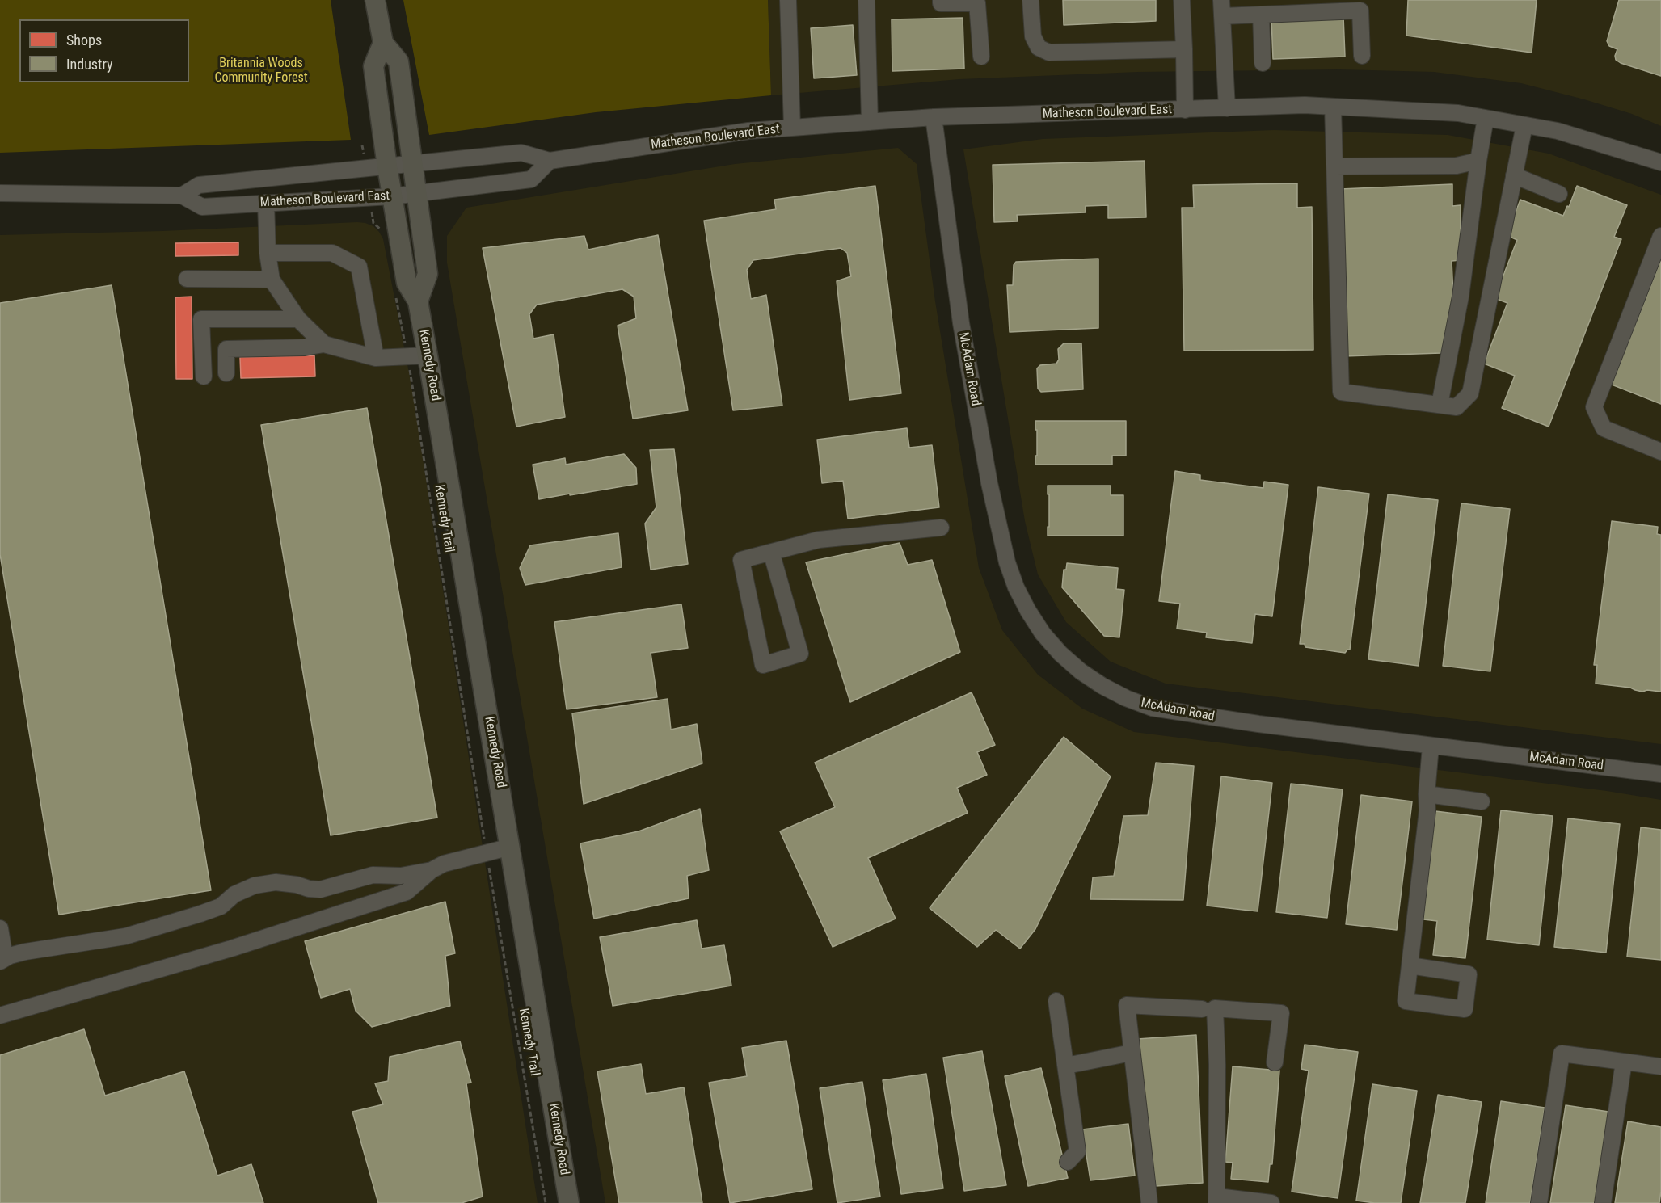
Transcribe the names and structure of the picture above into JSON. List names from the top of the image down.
{
  "streets": {
    "main road": ["Kennedy Road"],
    "street": ["Matheson Boulevard East", "McAdam Road"],
    "path": ["Kennedy Trail"]
  },
  "crossings": [
    ["Matheson Boulevard East", "Kennedy Road"],
    ["Matheson Boulevard East", "McAdam Road"]
  ],
  "parks": ["Britannia Woods Community Forest"],
  "legend": ["Shops", "Industry"]
}
